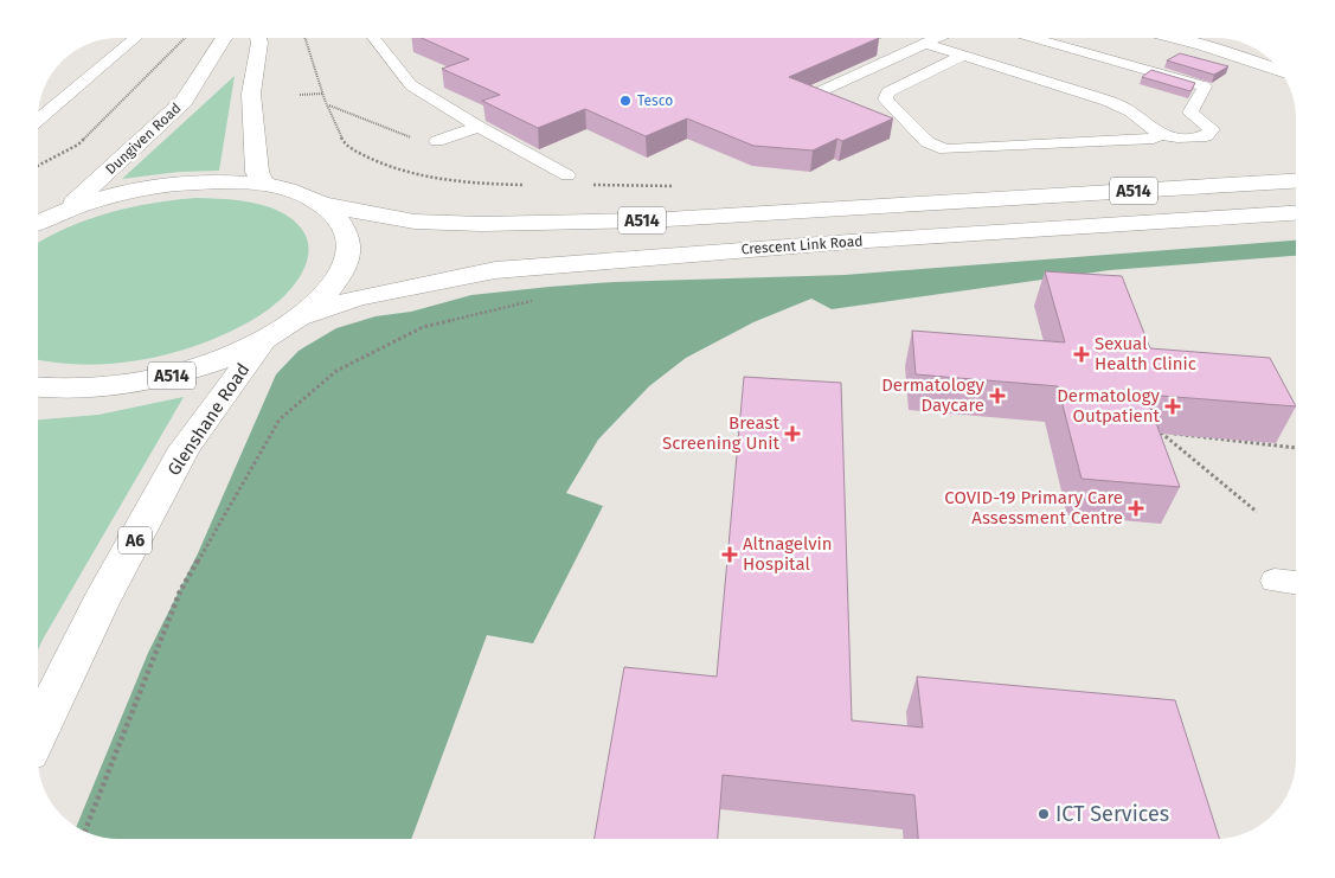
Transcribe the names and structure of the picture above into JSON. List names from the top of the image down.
{
  "streets": {
    "main road": [
      "Dungiven Road",
      "A514",
      "Crescent Link Road",
      "Glenshane Road",
      "A6"
    ]
  },
  "crossings": [
    ["Dungiven Road", "A514"],
    ["A514", "Crescent Link Road"],
    ["A514", "Glenshane Road"]
  ],
  "places": {
    "other": ["Tesco", "ICT Services"],
    "health": [
      "Sexual Health Clinic",
      "Dermatology Daycare",
      "Dermatology Outpatient",
      "Breast Screening Unit",
      "COVID-19 Primary Care Assessment Centre",
      "Altnagelvin Hospital"
    ]
  }
}
